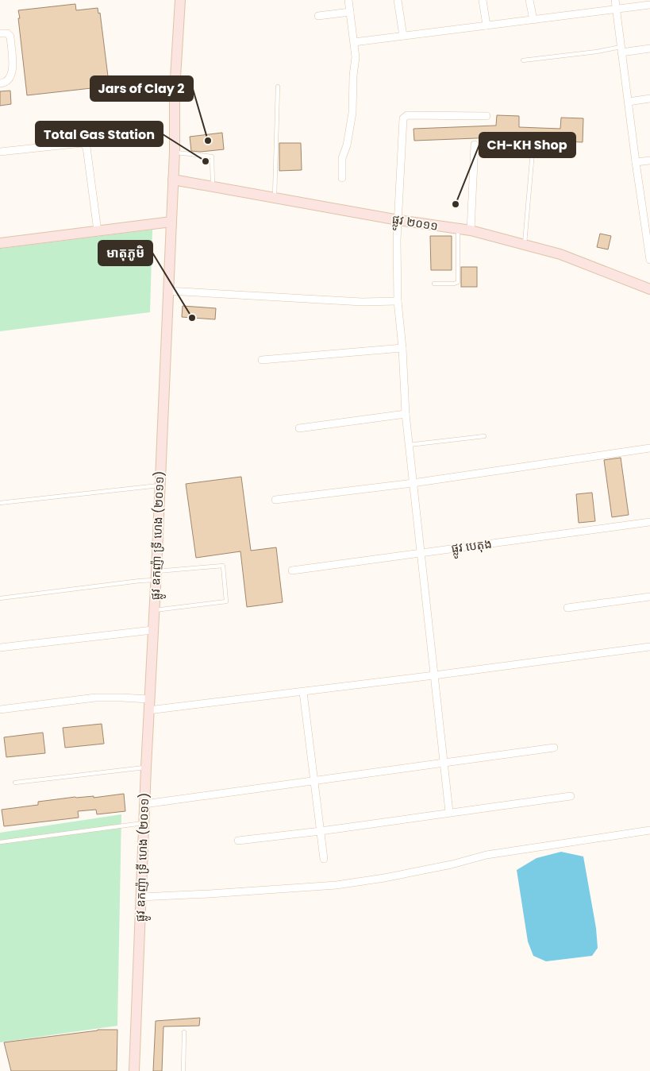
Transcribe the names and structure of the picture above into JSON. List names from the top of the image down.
{
  "streets": {
    "main road": ["ផ្លូវ ២០១១", "ផ្លូវ ឧកញ៉ា ទ្រី ហេង (២០១១)"],
    "street": ["ផ្លូវ បេតុង"]
  },
  "crossings": [
    ["ផ្លូវ ២០១១", "ផ្លូវ ឧកញ៉ា ទ្រី ហេង (២០១១)"]
  ],
  "places": [
    "Jars of Clay 2",
    "Total Gas Station",
    "CH-KH Shop",
    "មាតុភូមិ"
  ]
}
